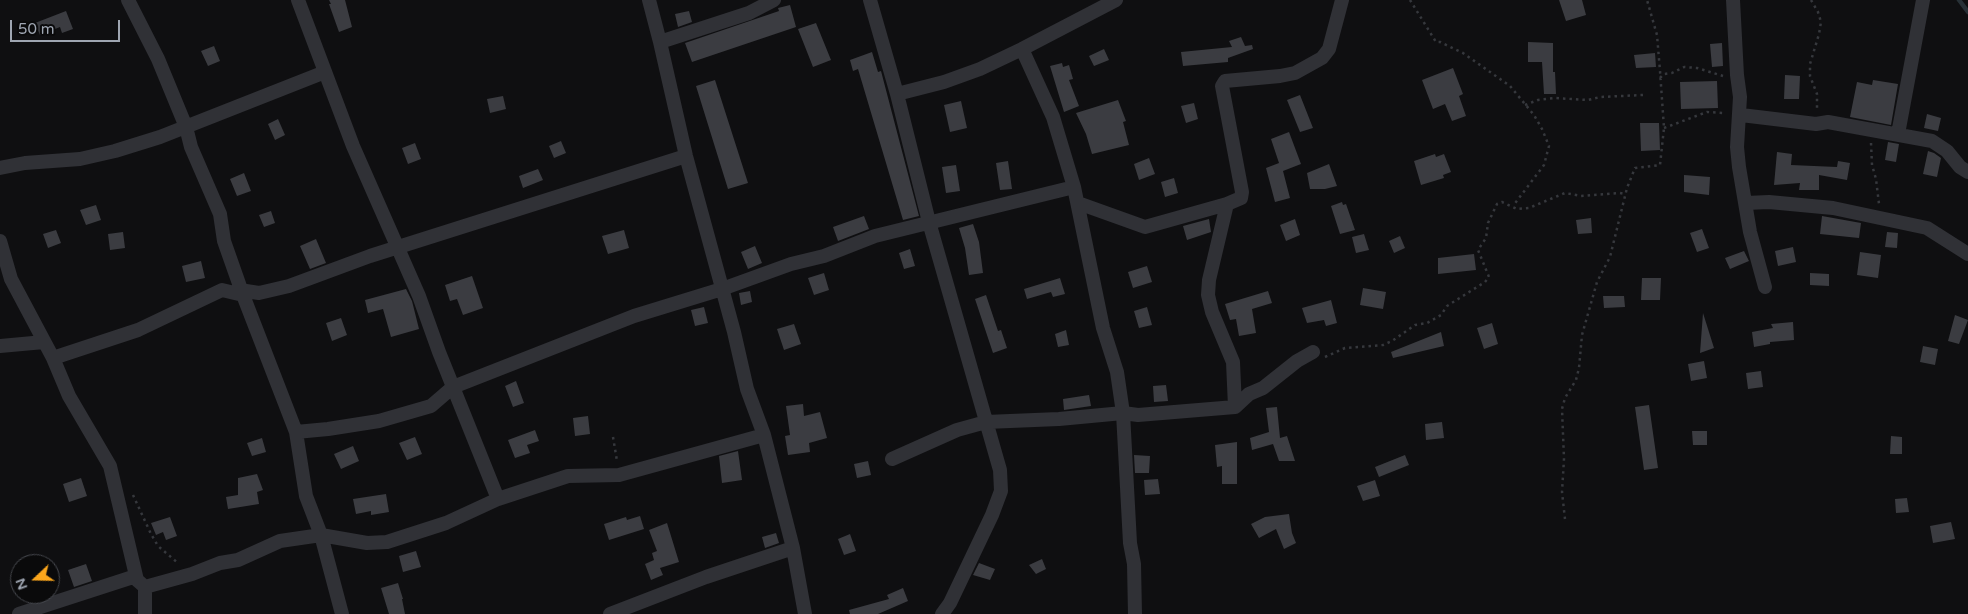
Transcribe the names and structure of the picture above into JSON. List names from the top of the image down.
{
  "scale_bar": "50 m",
  "north": "left"
}
